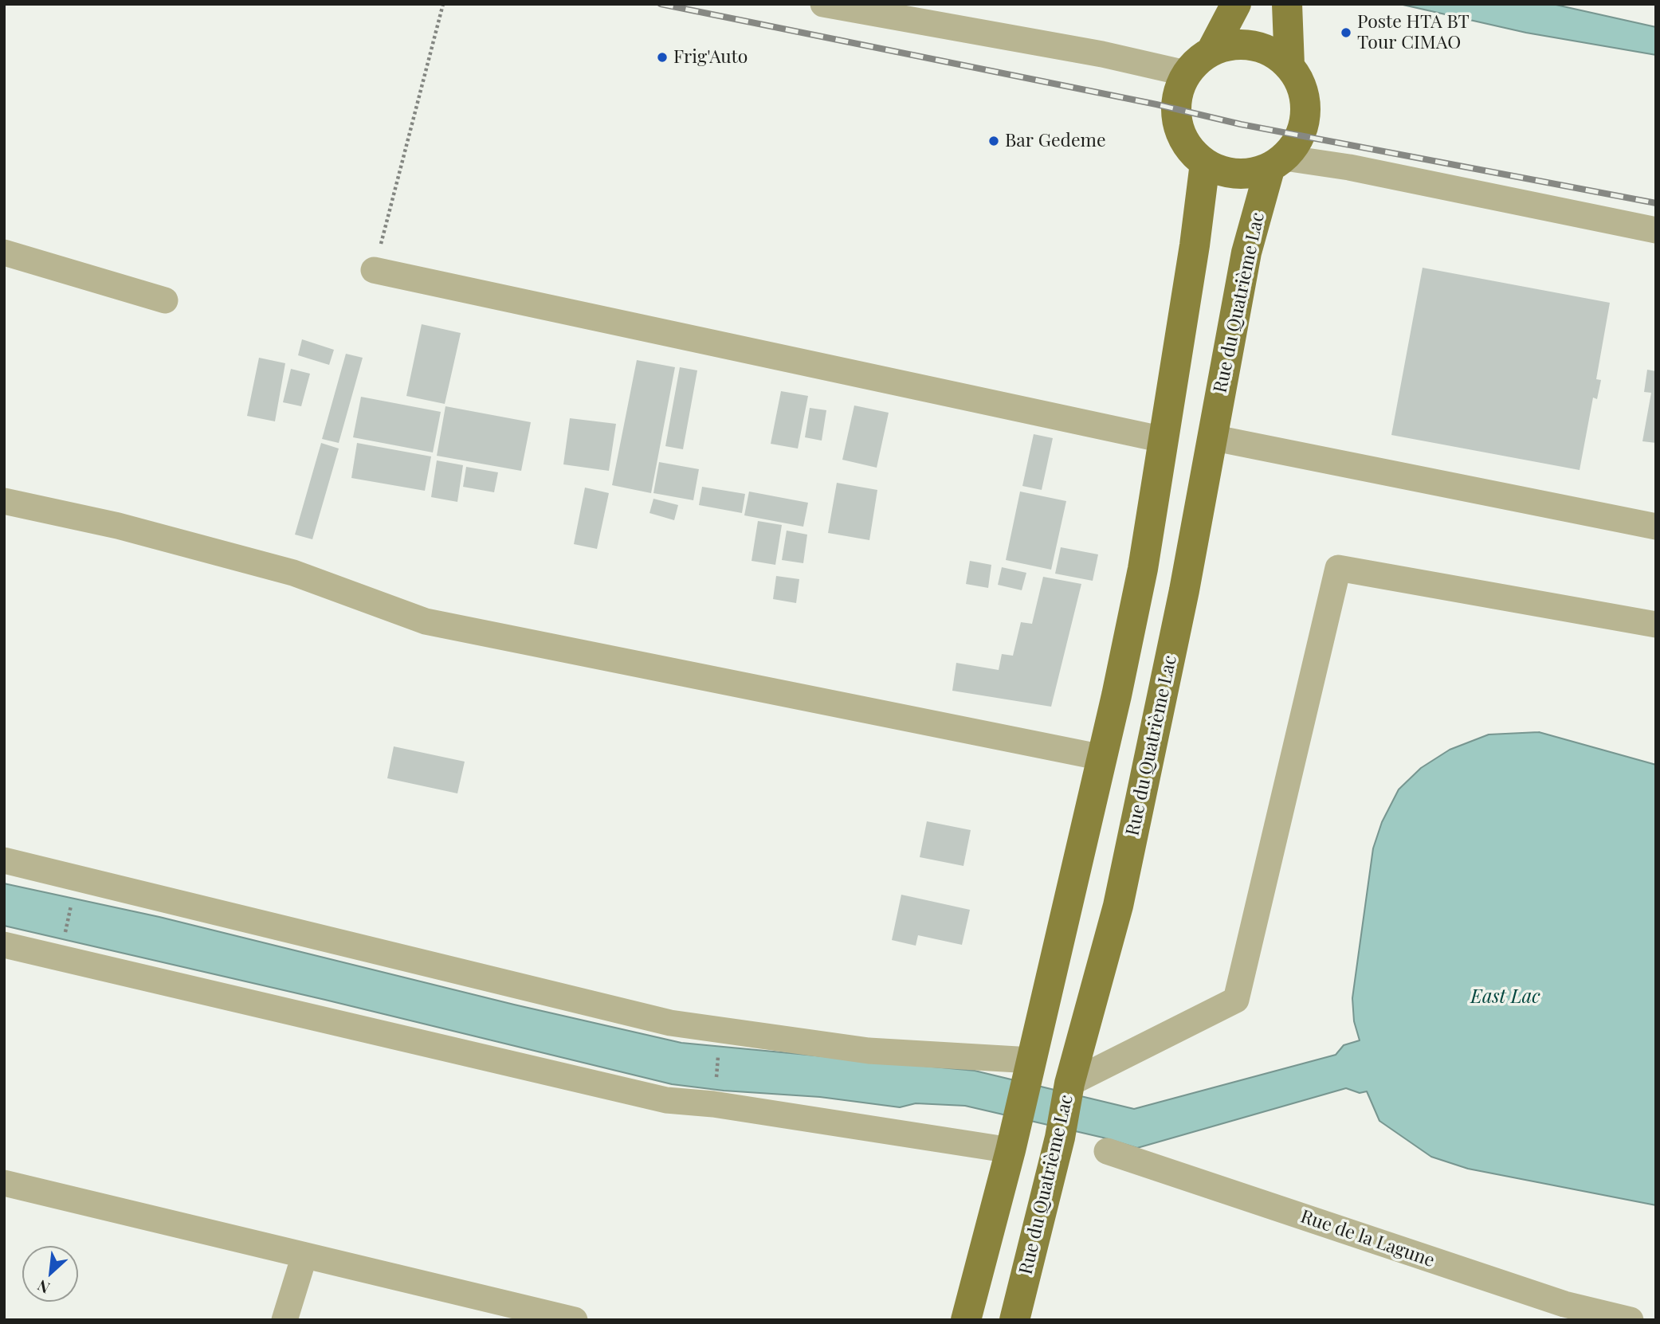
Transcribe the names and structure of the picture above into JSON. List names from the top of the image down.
{
  "streets": {
    "main road": ["Rue du Quatrième Lac"],
    "street": ["Rue de la Lagune"]
  },
  "water": ["East Lac"],
  "places": ["Poste HTA BT Tour CIMAO", "Frig'Auto", "Bar Gedeme"],
  "north": "bottom left"
}
